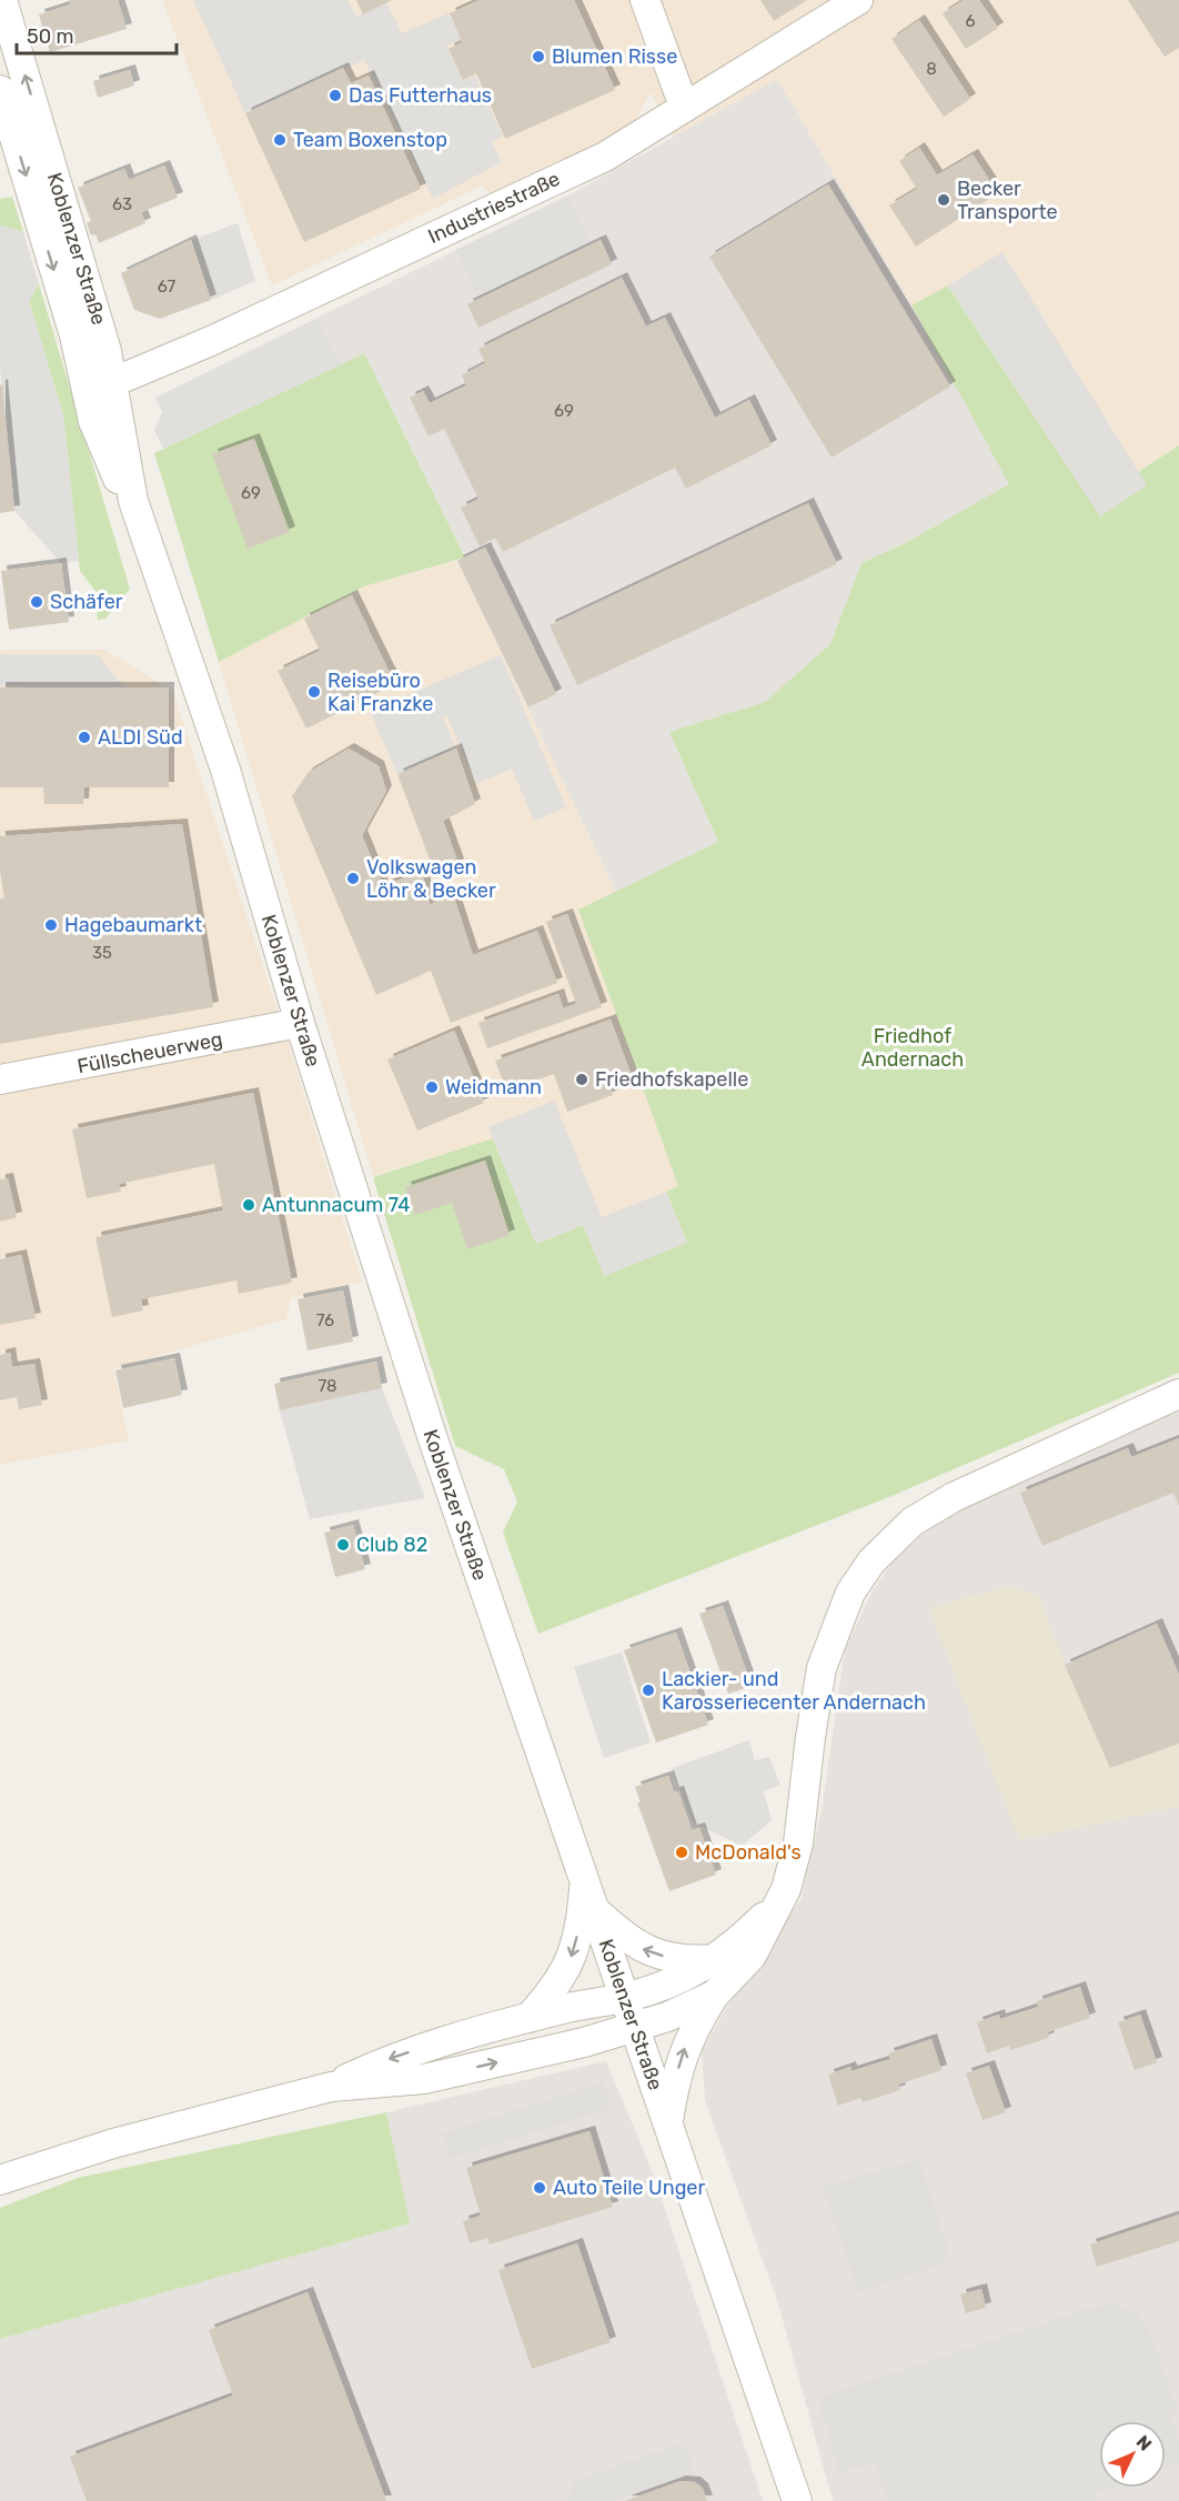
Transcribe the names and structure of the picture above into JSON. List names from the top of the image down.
{
  "streets": {
    "street": ["Industriestraße", "Koblenzer Straße", "Füllscheuerweg"]
  },
  "crossings": [
    ["Industriestraße", "Koblenzer Straße"],
    ["Koblenzer Straße", "Füllscheuerweg"]
  ],
  "parks": ["Friedhof Andernach"],
  "places": [
    "Blumen Risse",
    "Das Futterhaus",
    "Team Boxenstop",
    "Becker Transporte",
    "Schäfer",
    "Reisebüro Kai Franzke",
    "ALDI Süd",
    "Volkswagen Löhr & Becker",
    "Hagebaumarkt",
    "Friedhofskapelle",
    "Weidmann",
    "Antunnacum 74",
    "Club 82",
    "Lackier- und Karosseriecenter Andernach",
    "McDonald's",
    "Auto Teile Unger"
  ],
  "house_numbers": [
    "6",
    "8",
    "63",
    "67",
    "69",
    "69",
    "35",
    "76",
    "78"
  ],
  "scale_bar": "50 m",
  "north": "top right"
}
